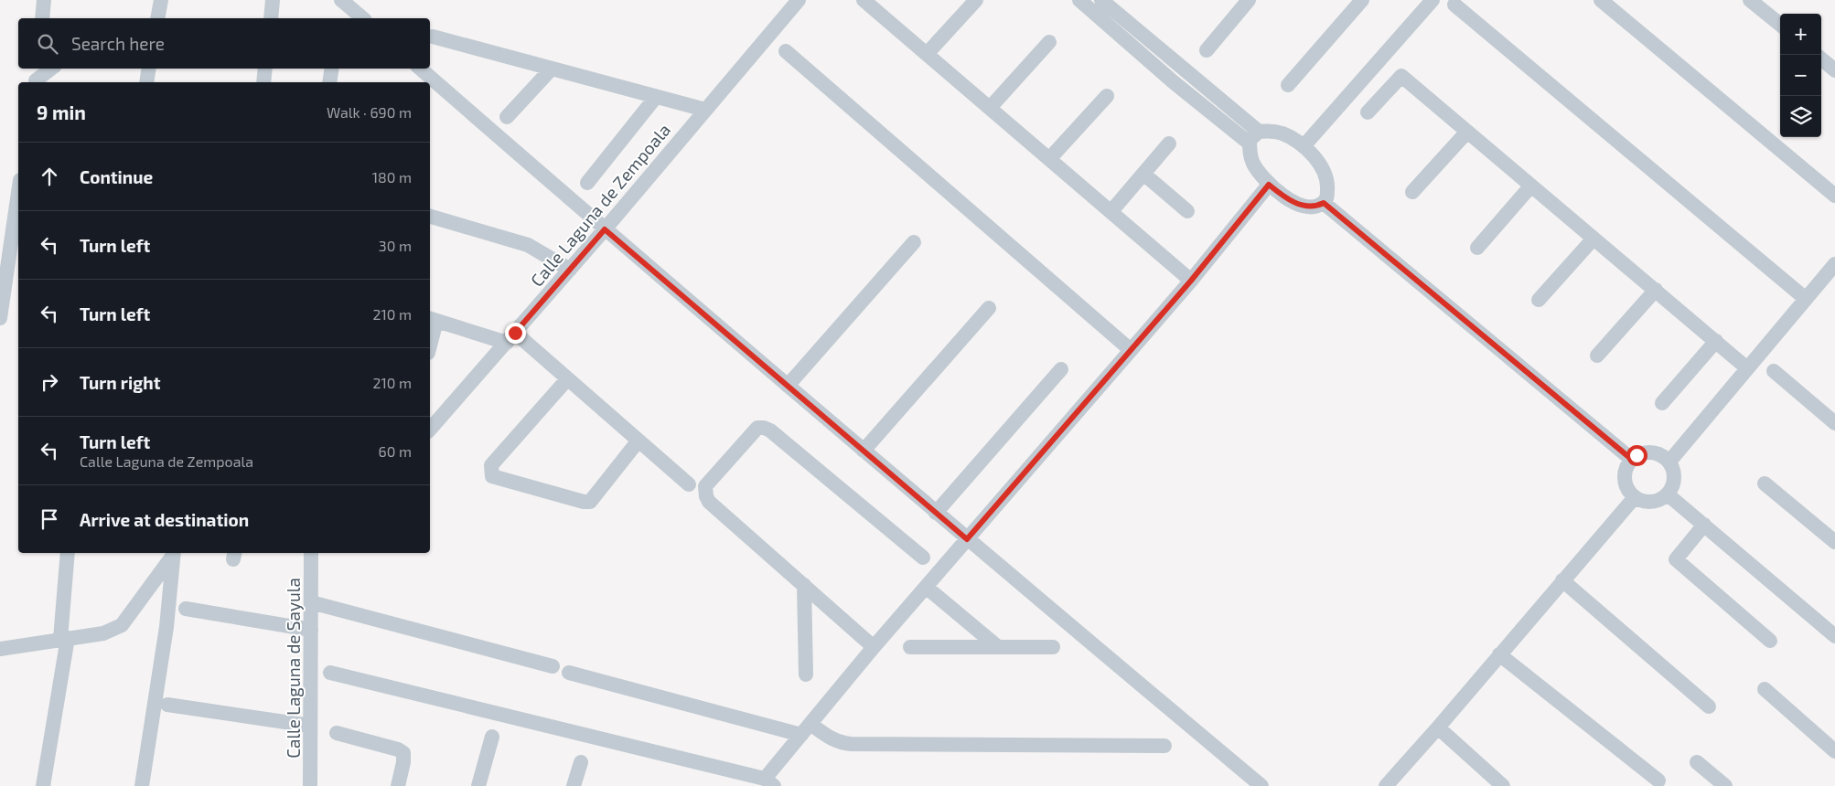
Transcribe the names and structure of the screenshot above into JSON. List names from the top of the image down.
{
  "streets": {
    "street": ["Calle Laguna de Zempoala", "Calle Laguna de Sayula"]
  },
  "page": {
    "map_buttons": ["+", "−"],
    "search": "Search here",
    "heading": ["9 min", "Walk · 690 m"],
    "list": [
      ["Continue", "180 m"],
      ["Turn left", "30 m"],
      ["Turn left", "210 m"],
      ["Turn right", "210 m"],
      ["Turn left", "Calle Laguna de Zempoala", "60 m"],
      "Arrive at destination"
    ]
  }
}
